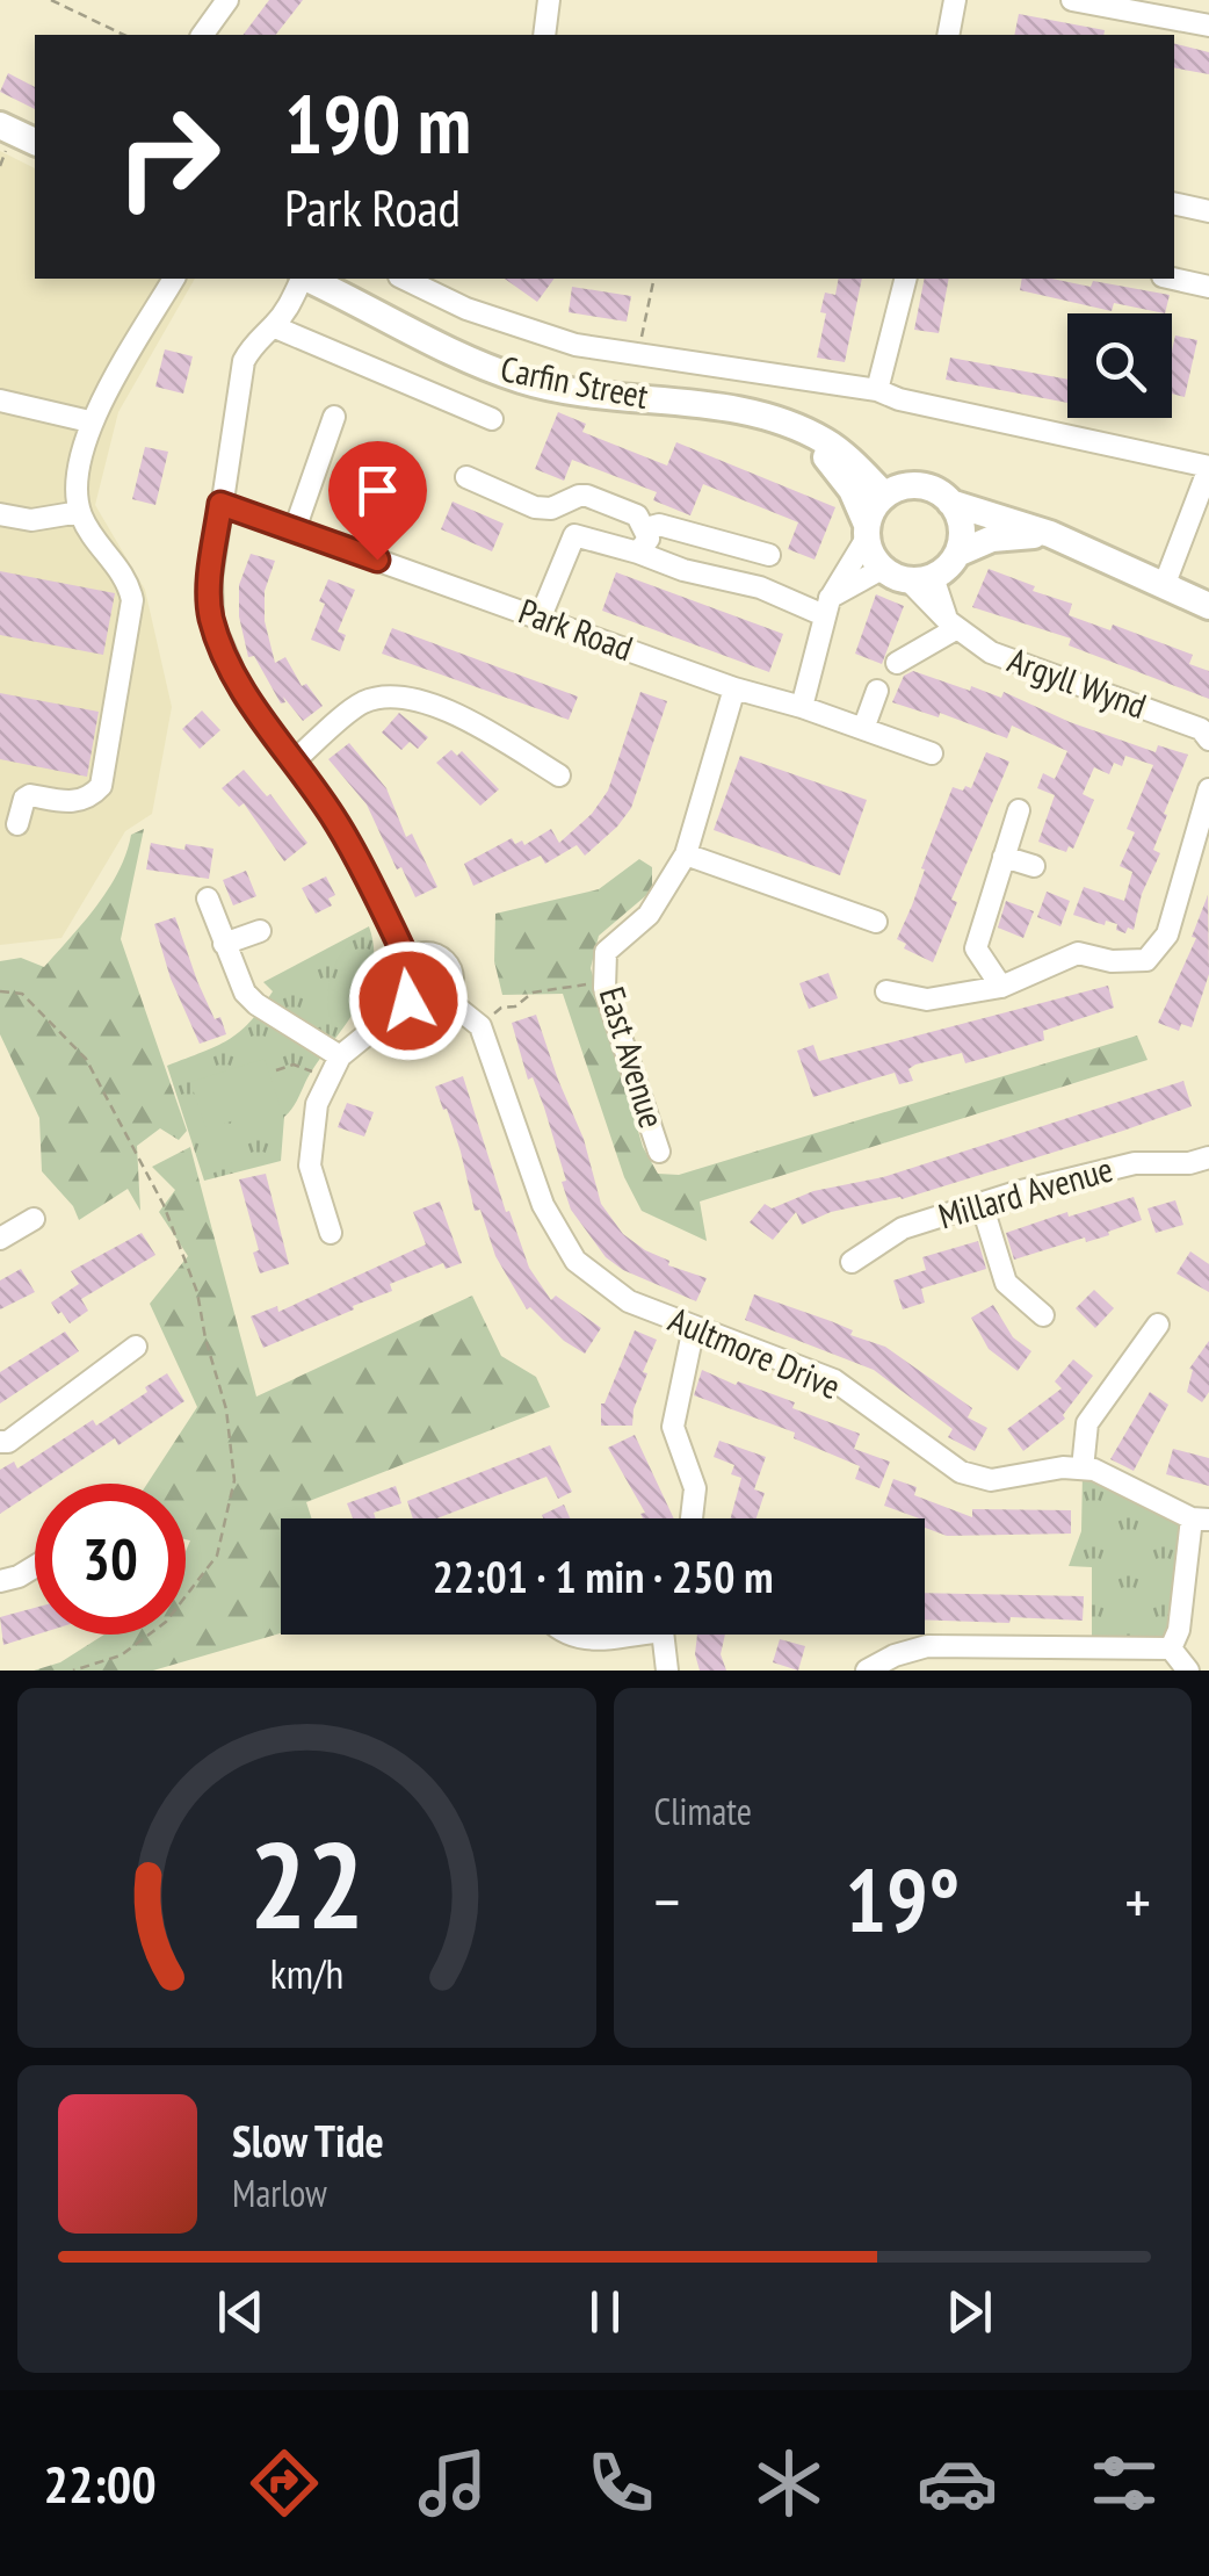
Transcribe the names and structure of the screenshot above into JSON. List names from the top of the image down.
{
  "streets": {
    "main road": ["Carfin Street"],
    "street": [
      "Park Road",
      "Argyll Wynd",
      "East Avenue",
      "Millard Avenue",
      "Aultmore Drive"
    ]
  },
  "crossings": [
    ["Carfin Street", "Argyll Wynd"],
    ["Park Road", "East Avenue"]
  ],
  "page": {
    "turn": ["190 m", "Park Road"],
    "limit": "30",
    "trip": "22:01 · 1 min · 250 m",
    "tile": "Climate",
    "heat": ["−", "19°", "+"],
    "song": ["Slow Tide", "Marlow"],
    "tabs": "22:00",
    "gauge": ["22", "km/h"]
  }
}
